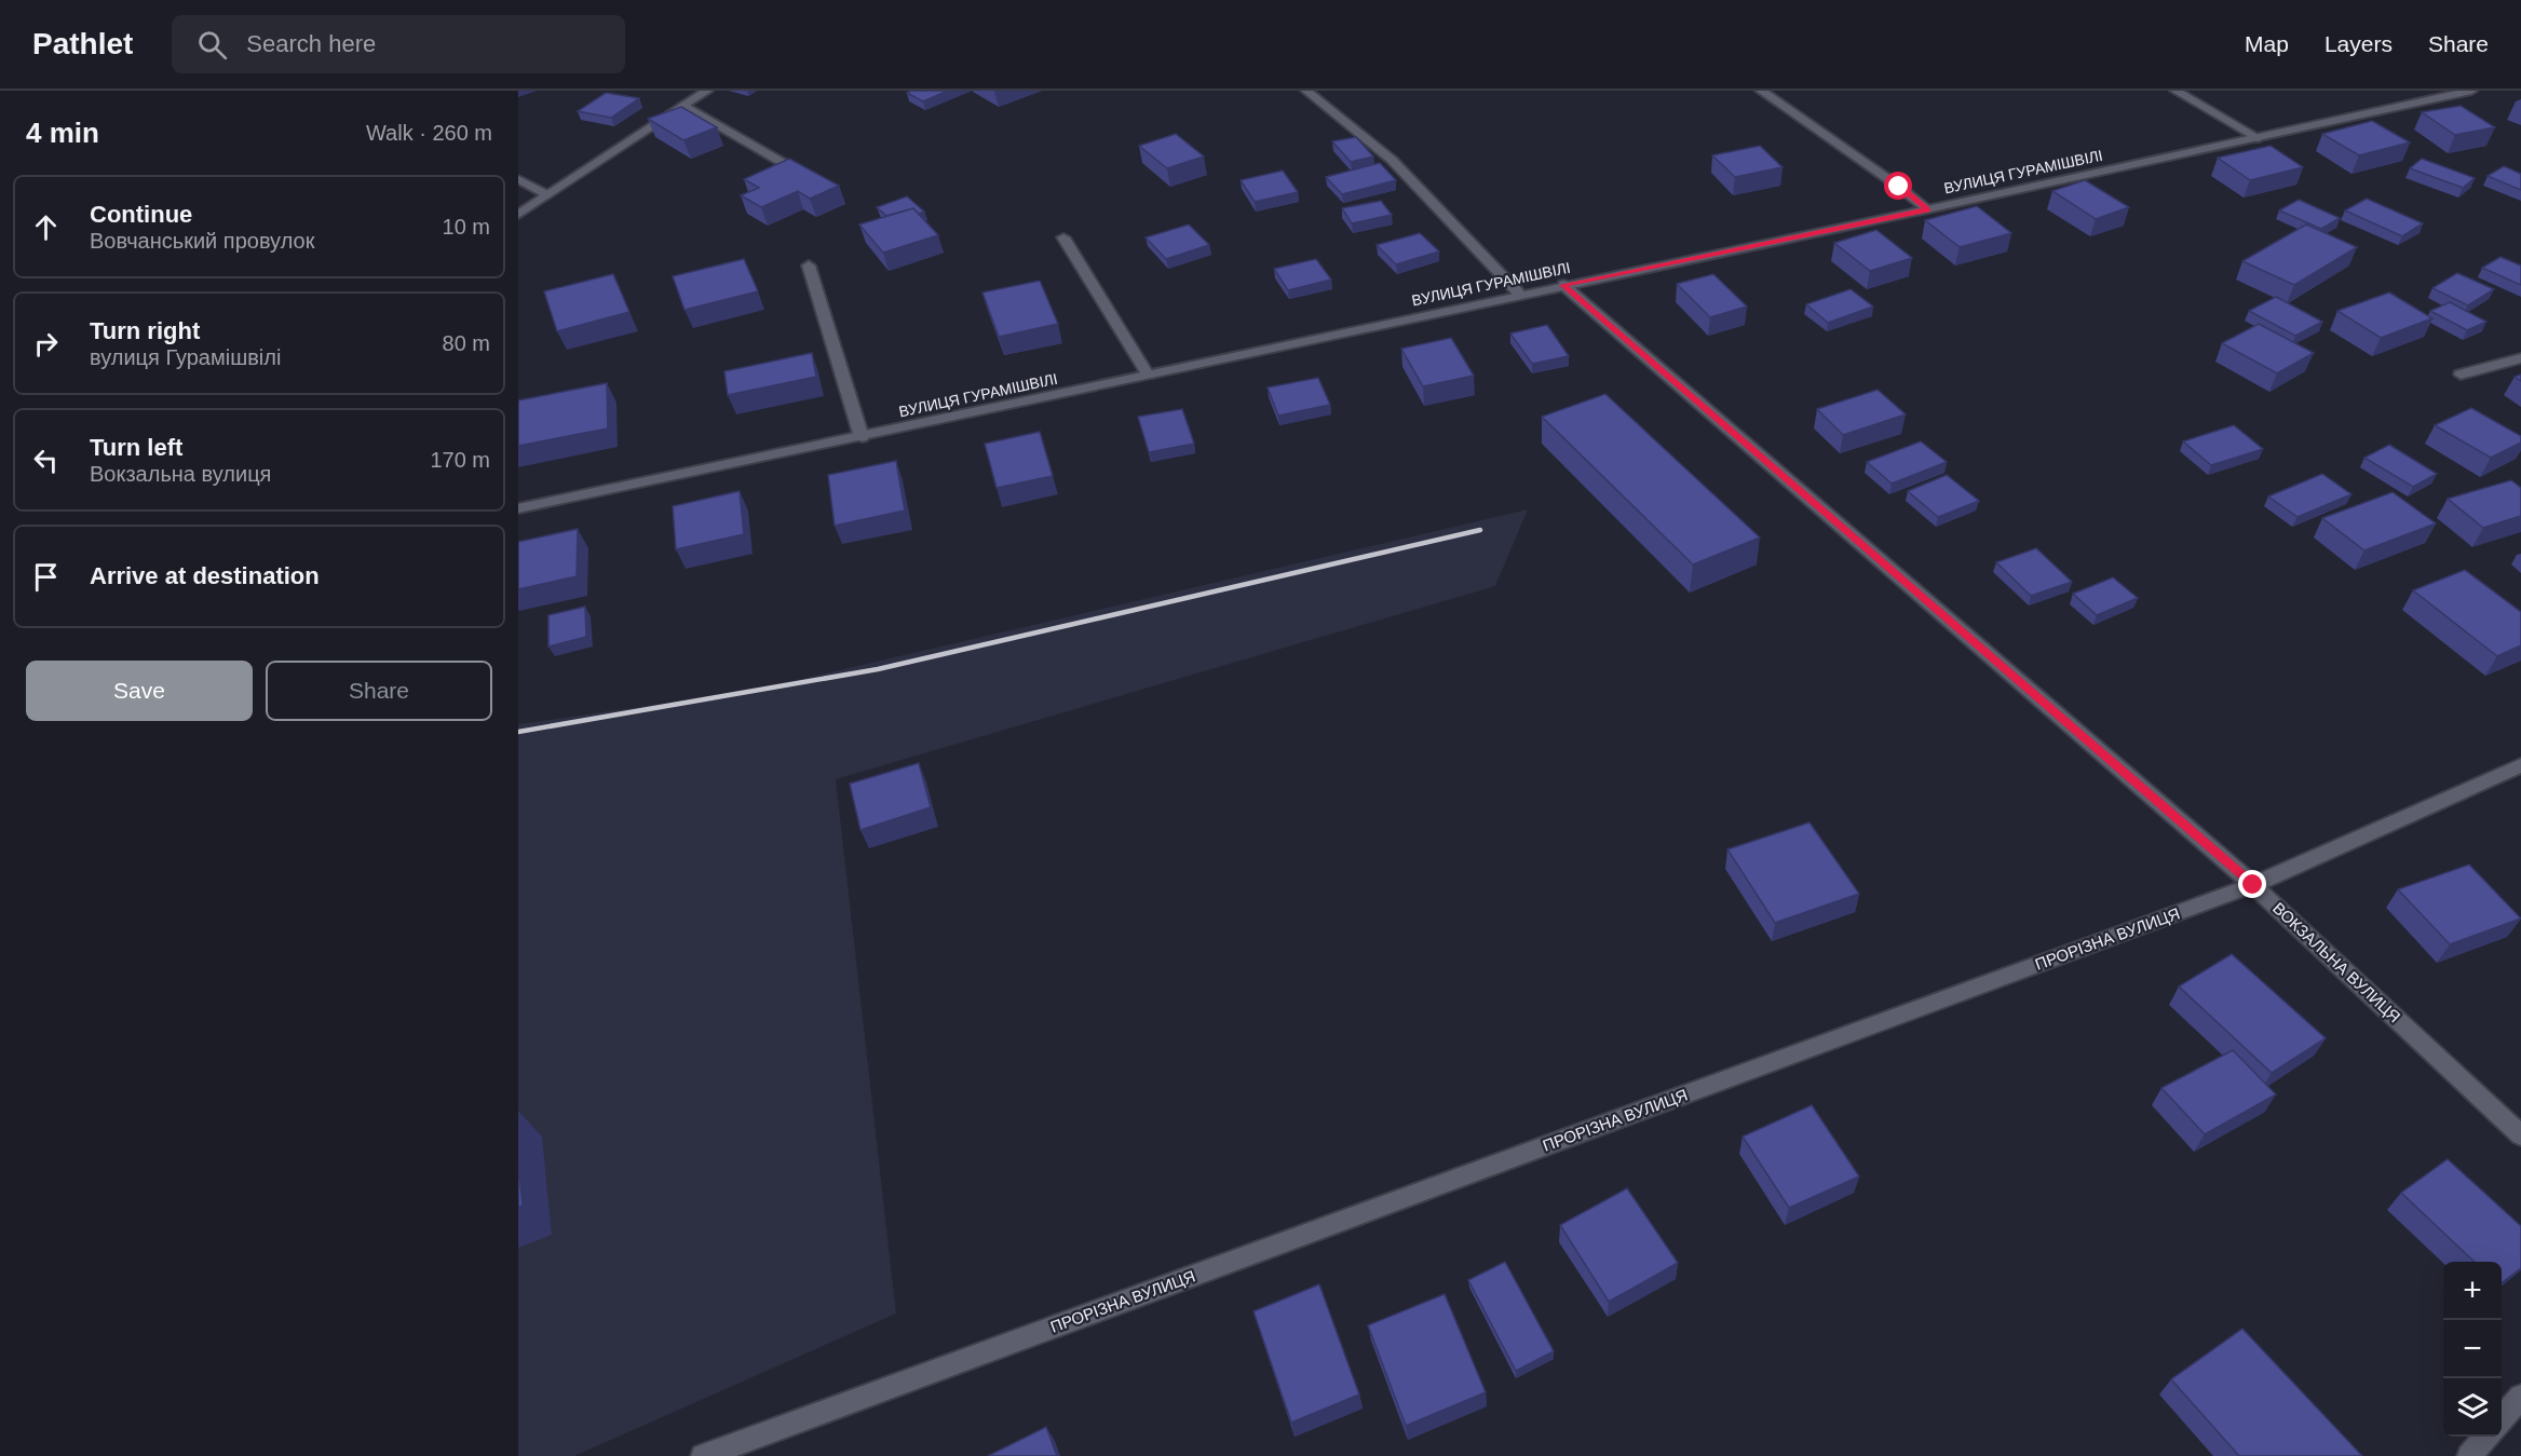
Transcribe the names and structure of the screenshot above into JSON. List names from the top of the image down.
{
  "streets": {
    "street": ["ВУЛИЦЯ ГУРАМІШВІЛІ", "ПРОРІЗНА ВУЛИЦЯ", "ВОКЗАЛЬНА ВУЛИЦЯ"]
  },
  "crossings": [
    ["ВУЛИЦЯ ГУРАМІШВІЛІ", "ВОКЗАЛЬНА ВУЛИЦЯ"],
    ["ПРОРІЗНА ВУЛИЦЯ", "ВОКЗАЛЬНА ВУЛИЦЯ"]
  ],
  "page": {
    "header": "Pathlet",
    "search": "Search here",
    "nav": ["Map", "Layers", "Share"],
    "heading": ["4 min", "Walk · 260 m"],
    "list": [
      ["Continue", "Вовчанський провулок", "10 m"],
      ["Turn right", "вулиця Гурамішвілі", "80 m"],
      ["Turn left", "Вокзальна вулиця", "170 m"],
      "Arrive at destination"
    ],
    "buttons": ["Save", "Share"],
    "map_buttons": ["+", "−"]
  }
}
